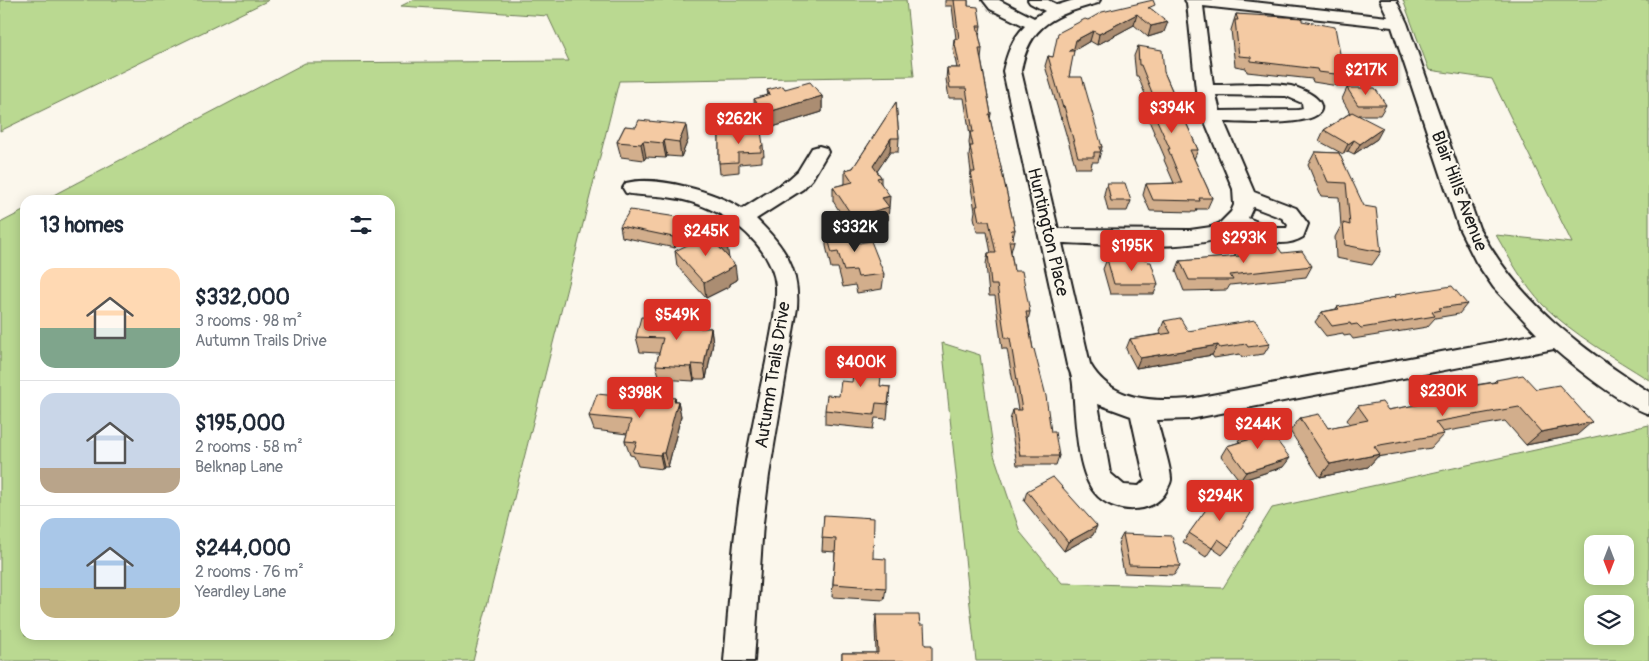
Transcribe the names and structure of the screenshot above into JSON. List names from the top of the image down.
{
  "streets": {
    "street": ["Blair Hills Avenue", "Huntington Place", "Autumn Trails Drive"]
  },
  "north": "bottom",
  "page": {
    "price": [
      "$217K",
      "$394K",
      "$262K",
      "$332K",
      "$245K",
      "$293K",
      "$195K",
      "$549K",
      "$400K",
      "$230K",
      "$398K",
      "$244K",
      "$294K"
    ],
    "heading": "13 homes",
    "list": [
      {
        "name": "$332,000",
        "note": "3 rooms · 98 m² · Autumn Trails Drive"
      },
      {
        "name": "$195,000",
        "note": "2 rooms · 58 m² · Belknap Lane"
      },
      {
        "name": "$244,000",
        "note": "2 rooms · 76 m² · Yeardley Lane"
      }
    ]
  }
}
